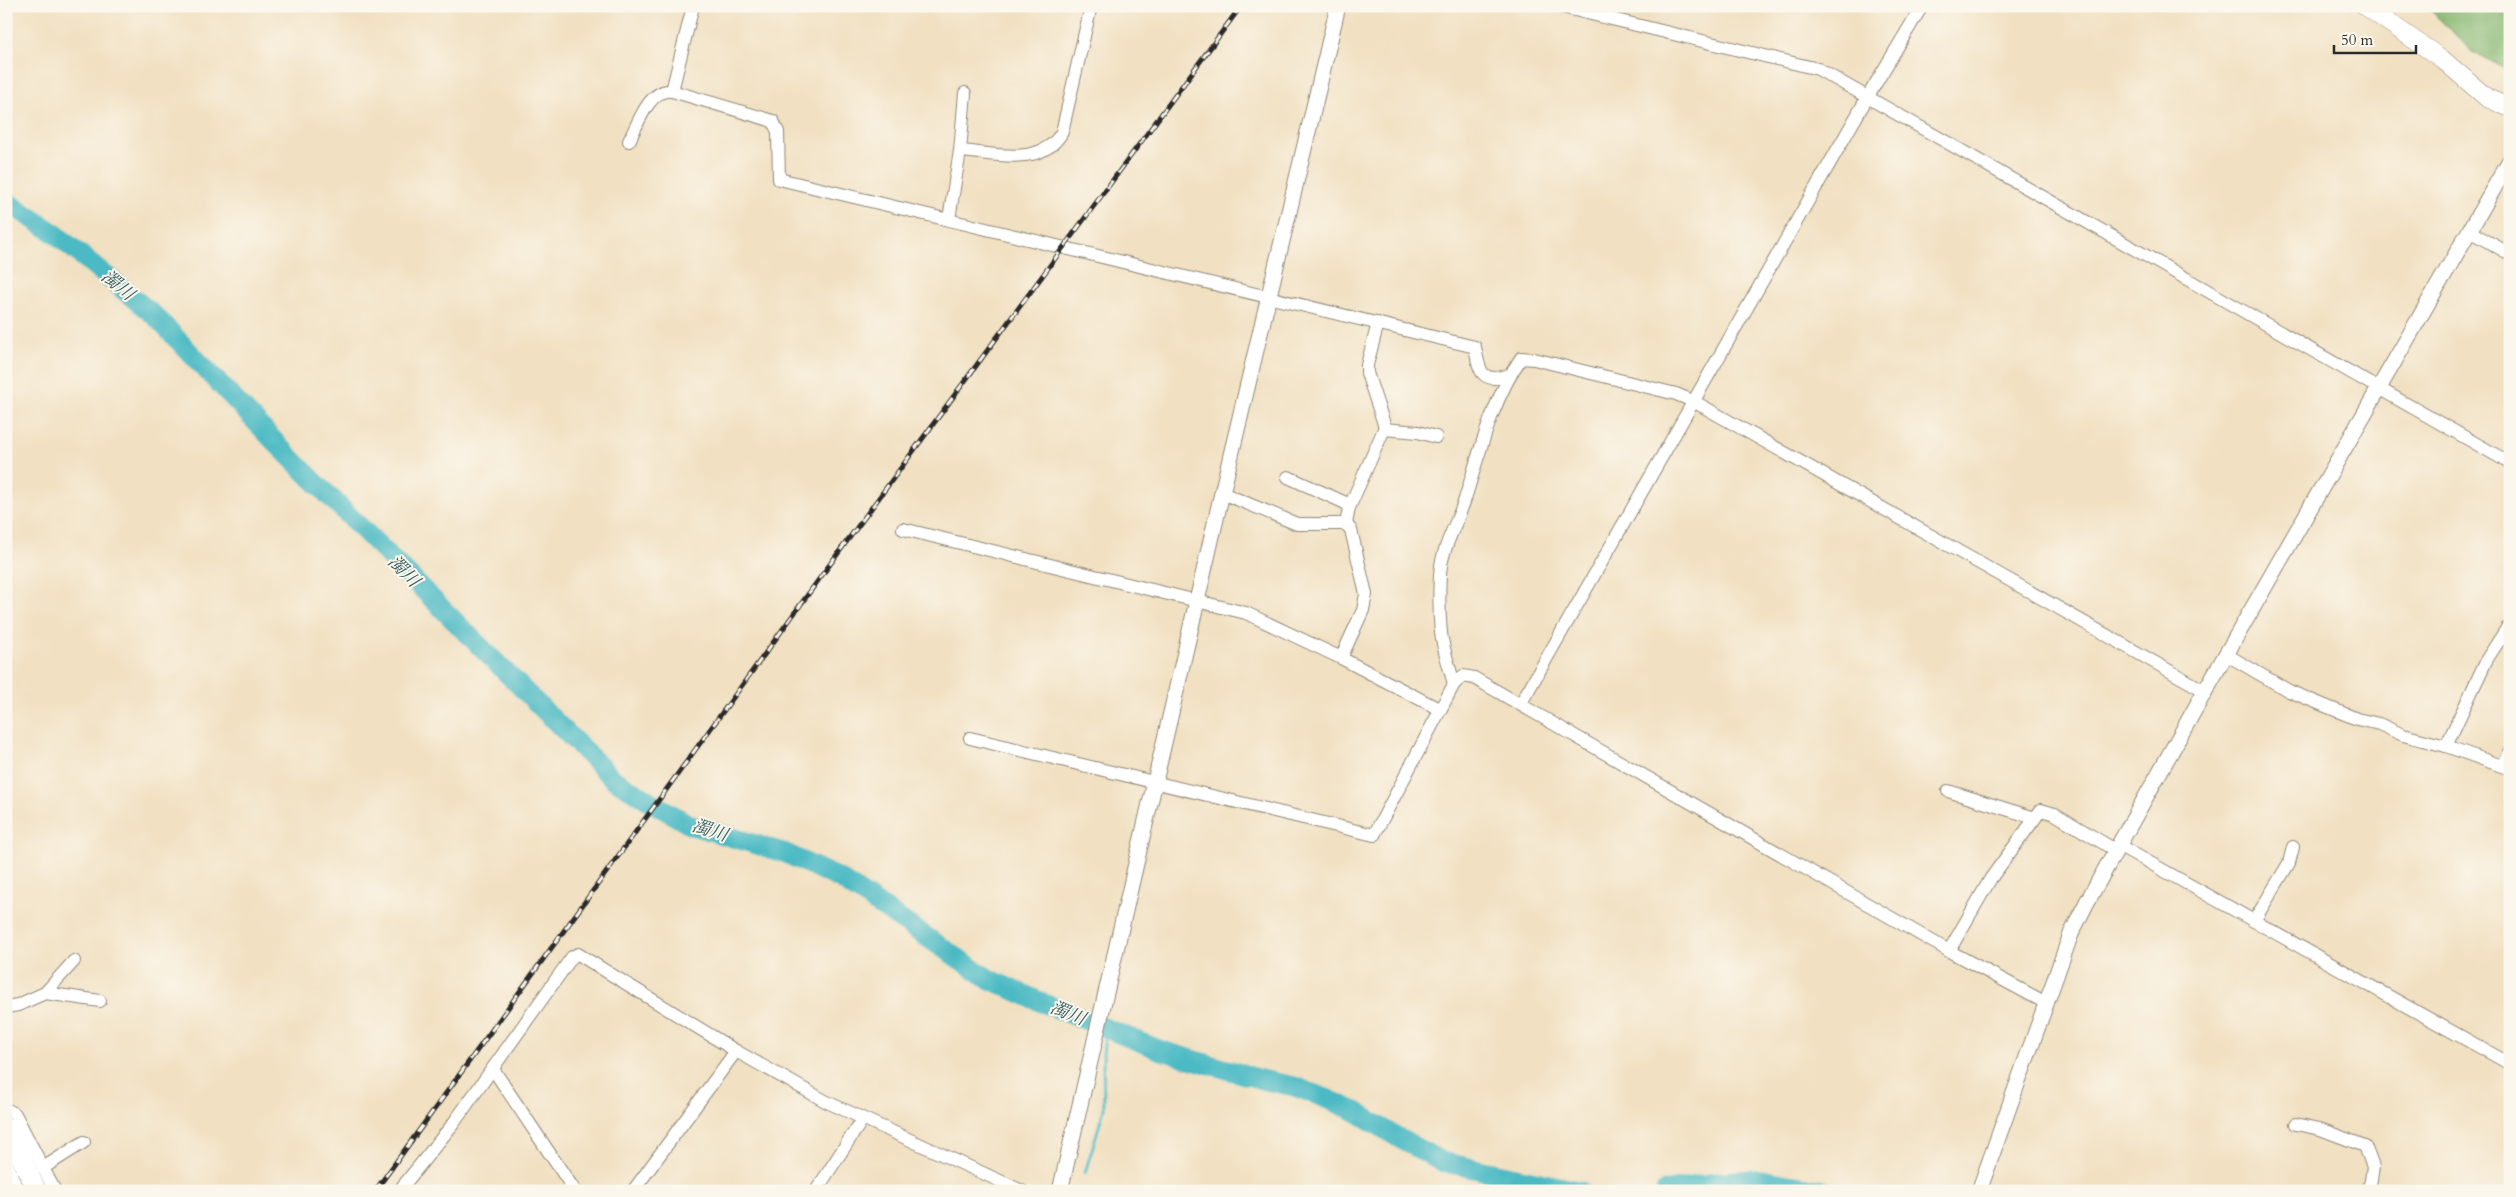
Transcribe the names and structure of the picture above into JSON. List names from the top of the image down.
{
  "water": ["濁川"],
  "scale_bar": "50 m"
}
